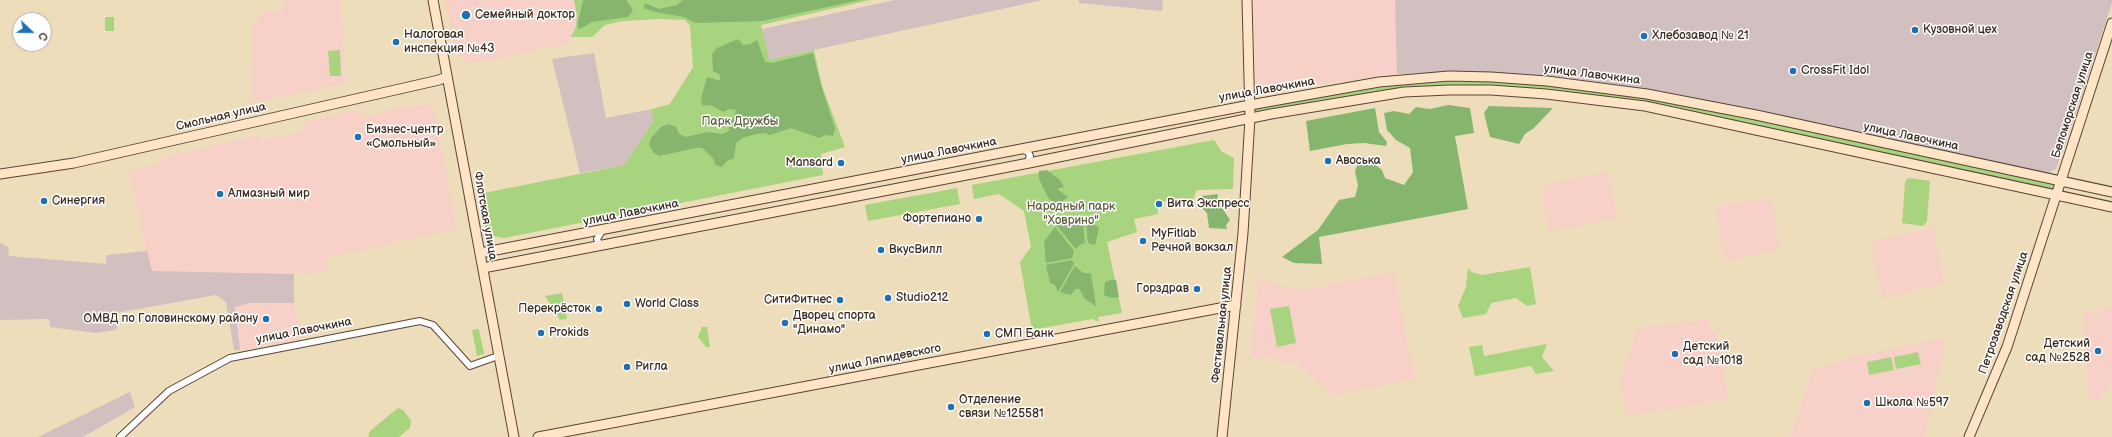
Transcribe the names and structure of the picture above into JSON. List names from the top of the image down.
{
  "streets": {
    "main road": [
      "улица Лавочкина",
      "Беломорская улица",
      "Смольная улица",
      "Флотская улица",
      "Петрозаводская улица",
      "Фестивальная улица",
      "улица Ляпидевского"
    ]
  },
  "crossings": [
    ["улица Лавочкина", "Беломорская улица"],
    ["улица Лавочкина", "Флотская улица"],
    ["улица Лавочкина", "Петрозаводская улица"],
    ["улица Лавочкина", "Фестивальная улица"],
    ["Беломорская улица", "Петрозаводская улица"],
    ["Смольная улица", "Флотская улица"],
    ["Фестивальная улица", "улица Ляпидевского"]
  ],
  "parks": ["Парк Дружбы", "Народный парк \"Ховрино\""],
  "places": [
    "Семейный доктор",
    "Кузовной цех",
    "Хлебозавод № 21",
    "Налоговая инспекция №43",
    "CrossFit Idol",
    "Бизнес-центр «Смольный»",
    "Авоська",
    "Mansard",
    "Алмазный мир",
    "Синергия",
    "Вита Экспресс",
    "Фортепиано",
    "MyFitlab Речной вокзал",
    "ВкусВилл",
    "Горздрав",
    "Studio212",
    "СитиФитнес",
    "World Class",
    "Перекрёсток",
    "ОМВД по Головинскому району",
    "Дворец спорта \"Динамо\"",
    "Prokids",
    "СМП Банк",
    "Детский сад №2528",
    "Детский сад №1018",
    "Ригла",
    "Школа №597",
    "Отделение связи №125581"
  ],
  "north": "right"
}
